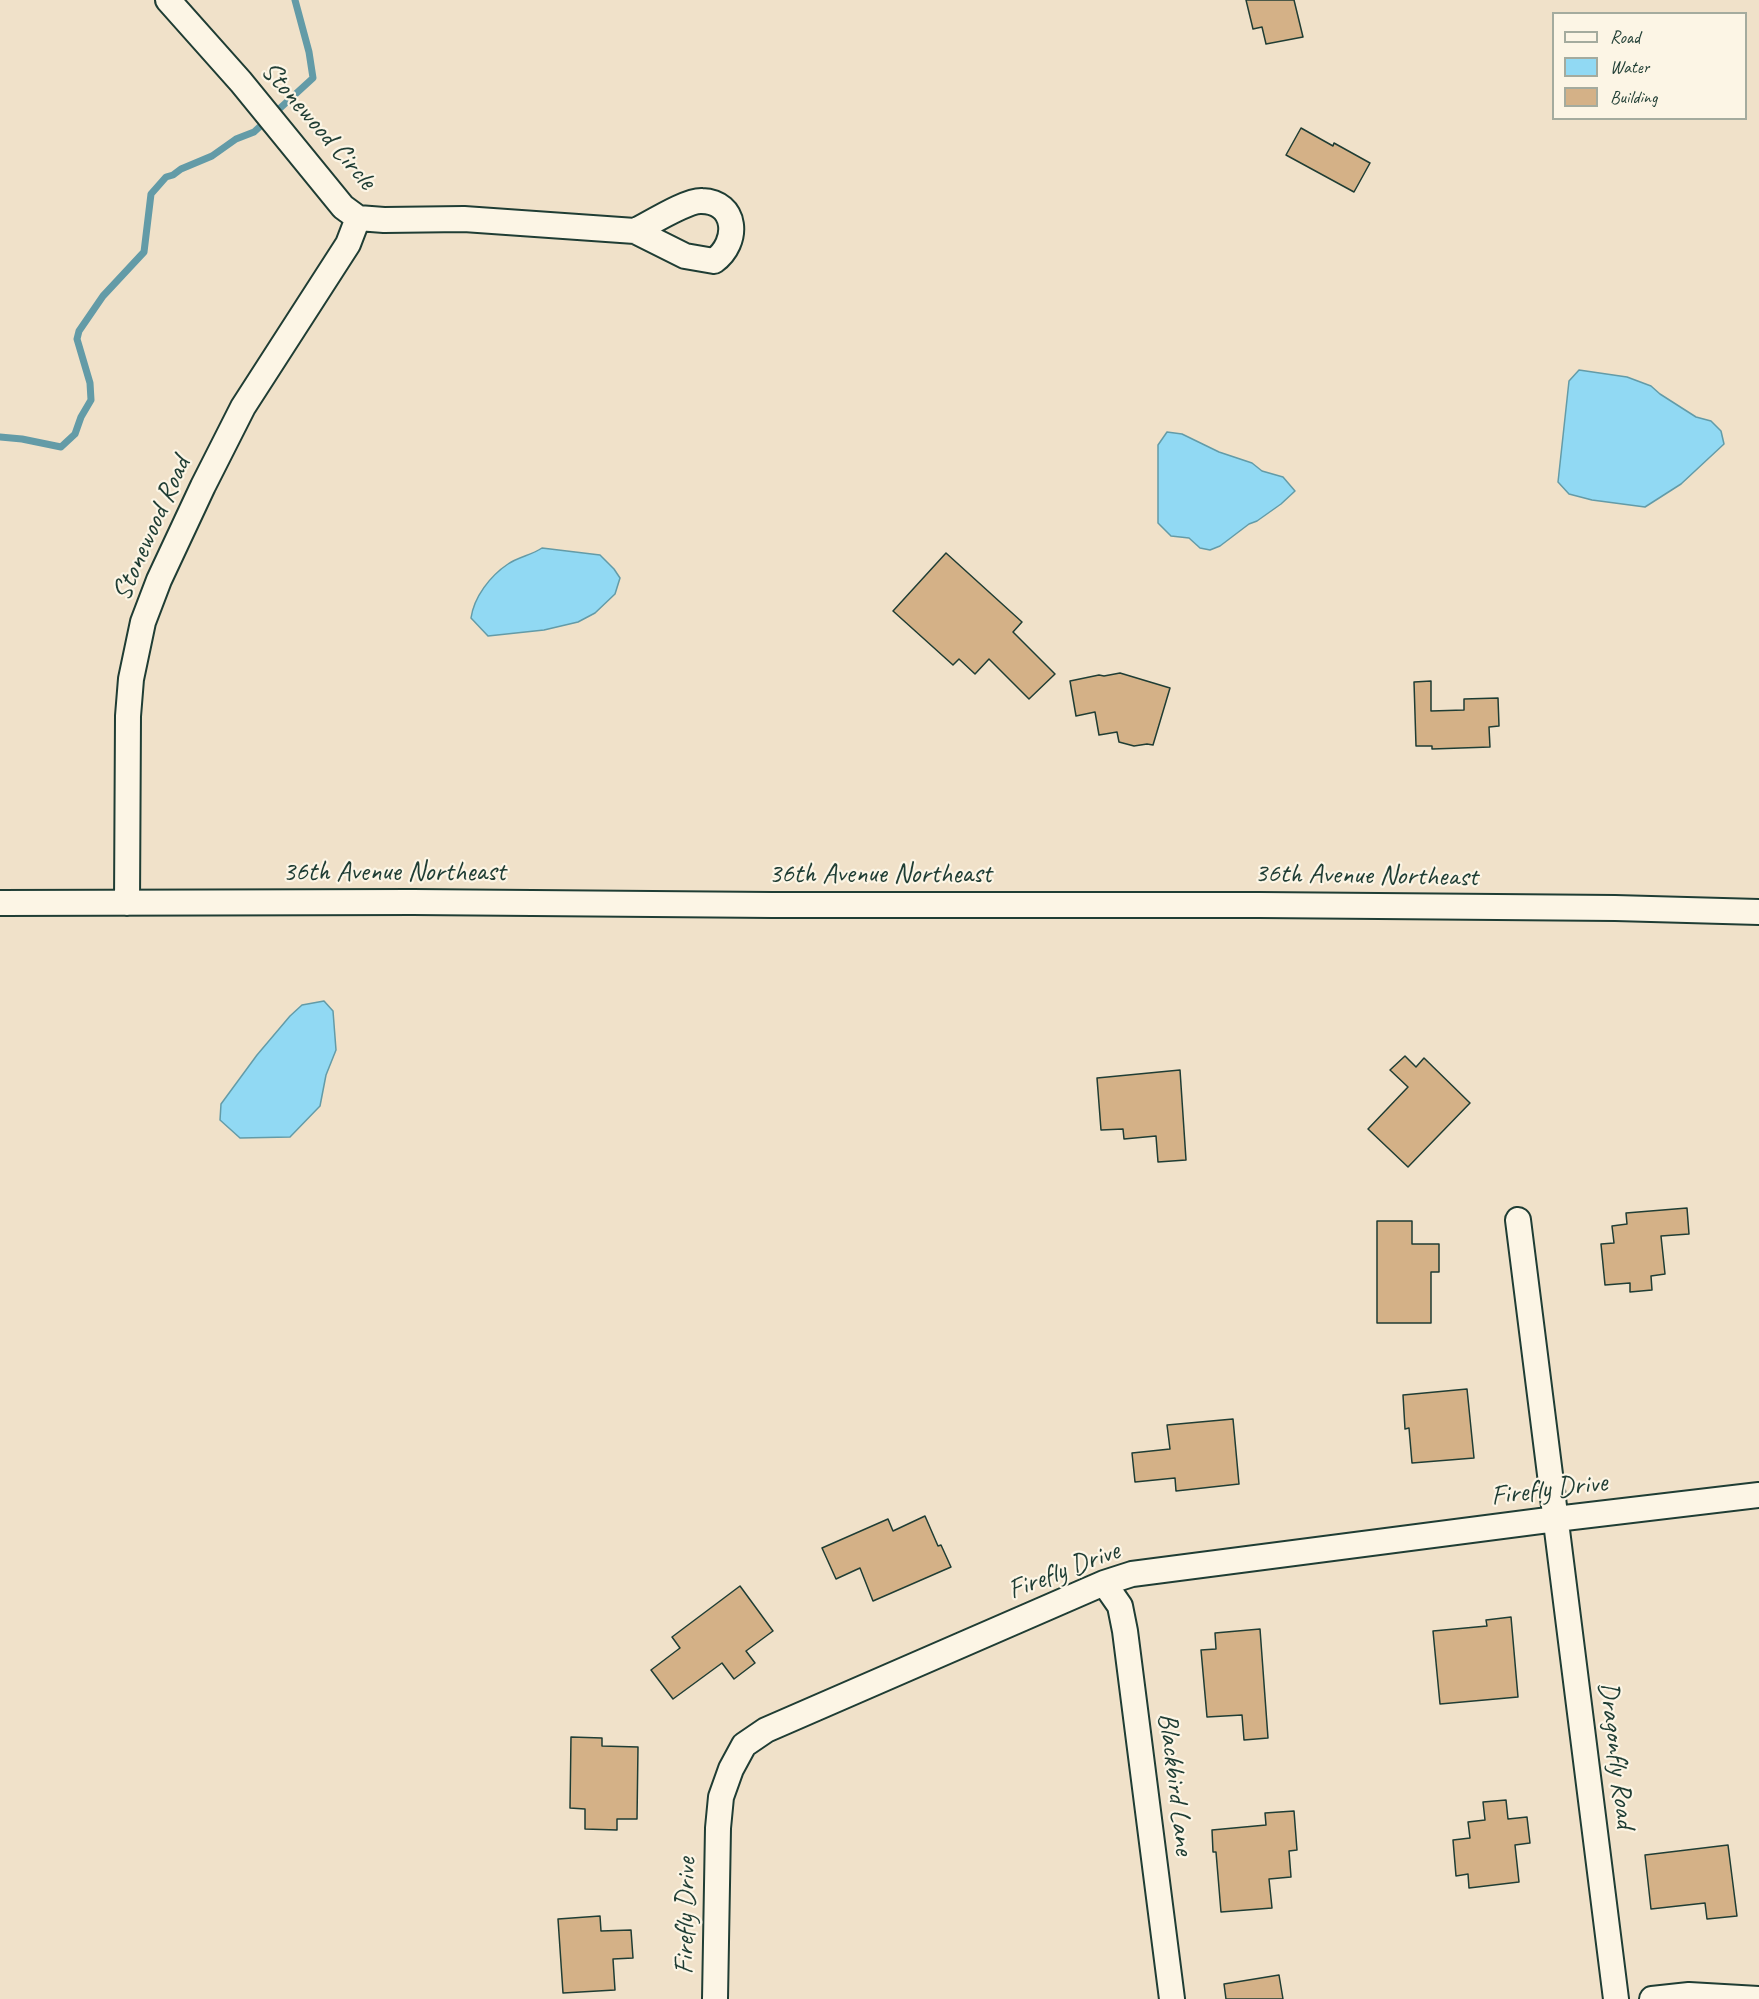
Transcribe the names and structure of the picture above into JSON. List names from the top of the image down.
{
  "streets": {
    "street": [
      "Stonewood Circle",
      "Stonewood Road",
      "36th Avenue Northeast",
      "Firefly Drive",
      "Dragonfly Road",
      "Blackbird Lane"
    ]
  },
  "crossings": [
    ["Stonewood Circle", "Stonewood Road"],
    ["Stonewood Road", "36th Avenue Northeast"],
    ["Firefly Drive", "Dragonfly Road"],
    ["Firefly Drive", "Blackbird Lane"]
  ],
  "legend": ["Road", "Water", "Building"]
}
